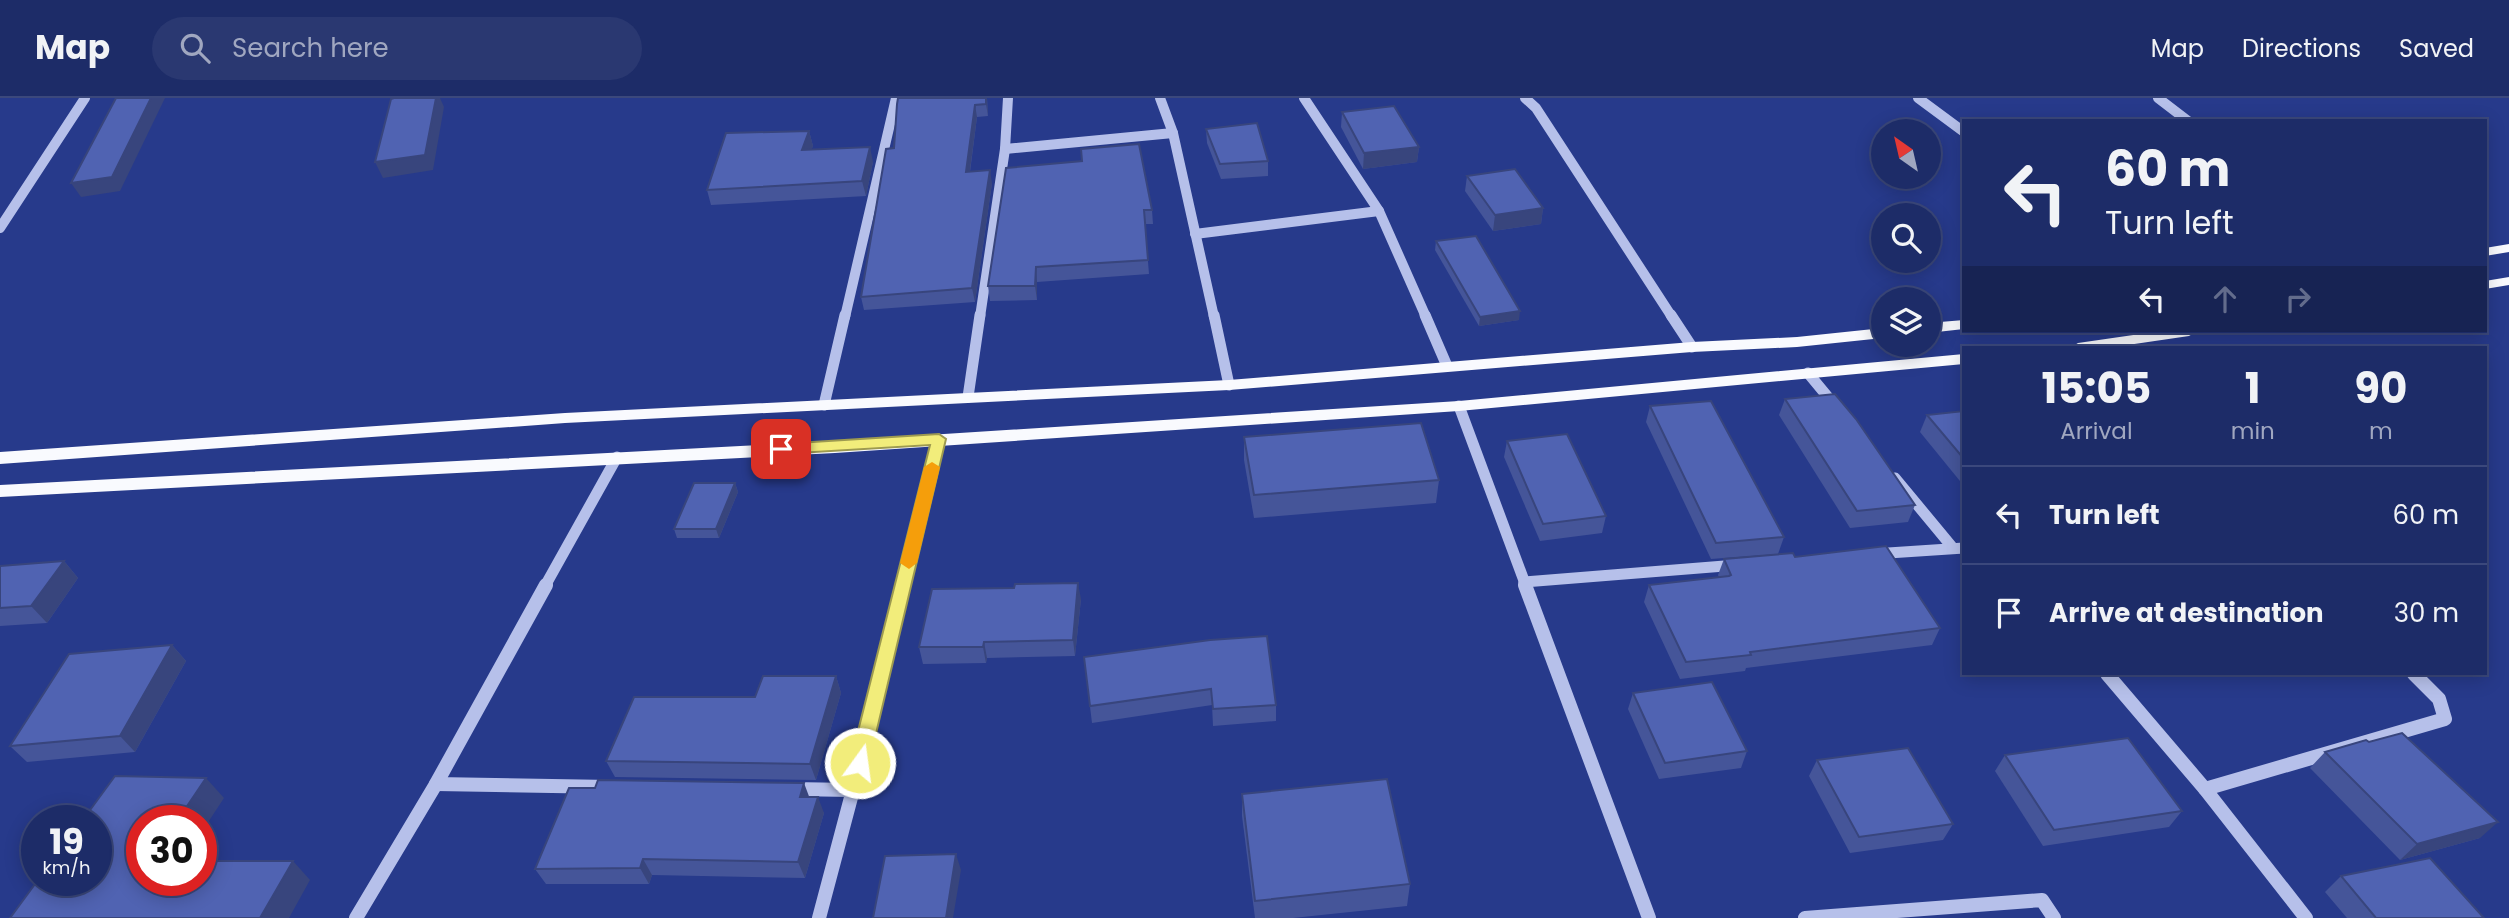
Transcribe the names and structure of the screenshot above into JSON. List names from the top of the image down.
{
  "north": "top left",
  "page": {
    "header": "Map",
    "search": "Search here",
    "nav": ["Map", "Directions", "Saved"],
    "turn": ["60 m", "Turn left"],
    "eta": [
      "15:05",
      "Arrival",
      "1",
      "min",
      "90",
      "m"
    ],
    "list": [
      {
        "name": "Turn left",
        "value": "60 m"
      },
      {
        "name": "Arrive at destination",
        "value": "30 m"
      }
    ],
    "speed": "19 km/h",
    "limit": "30"
  }
}
